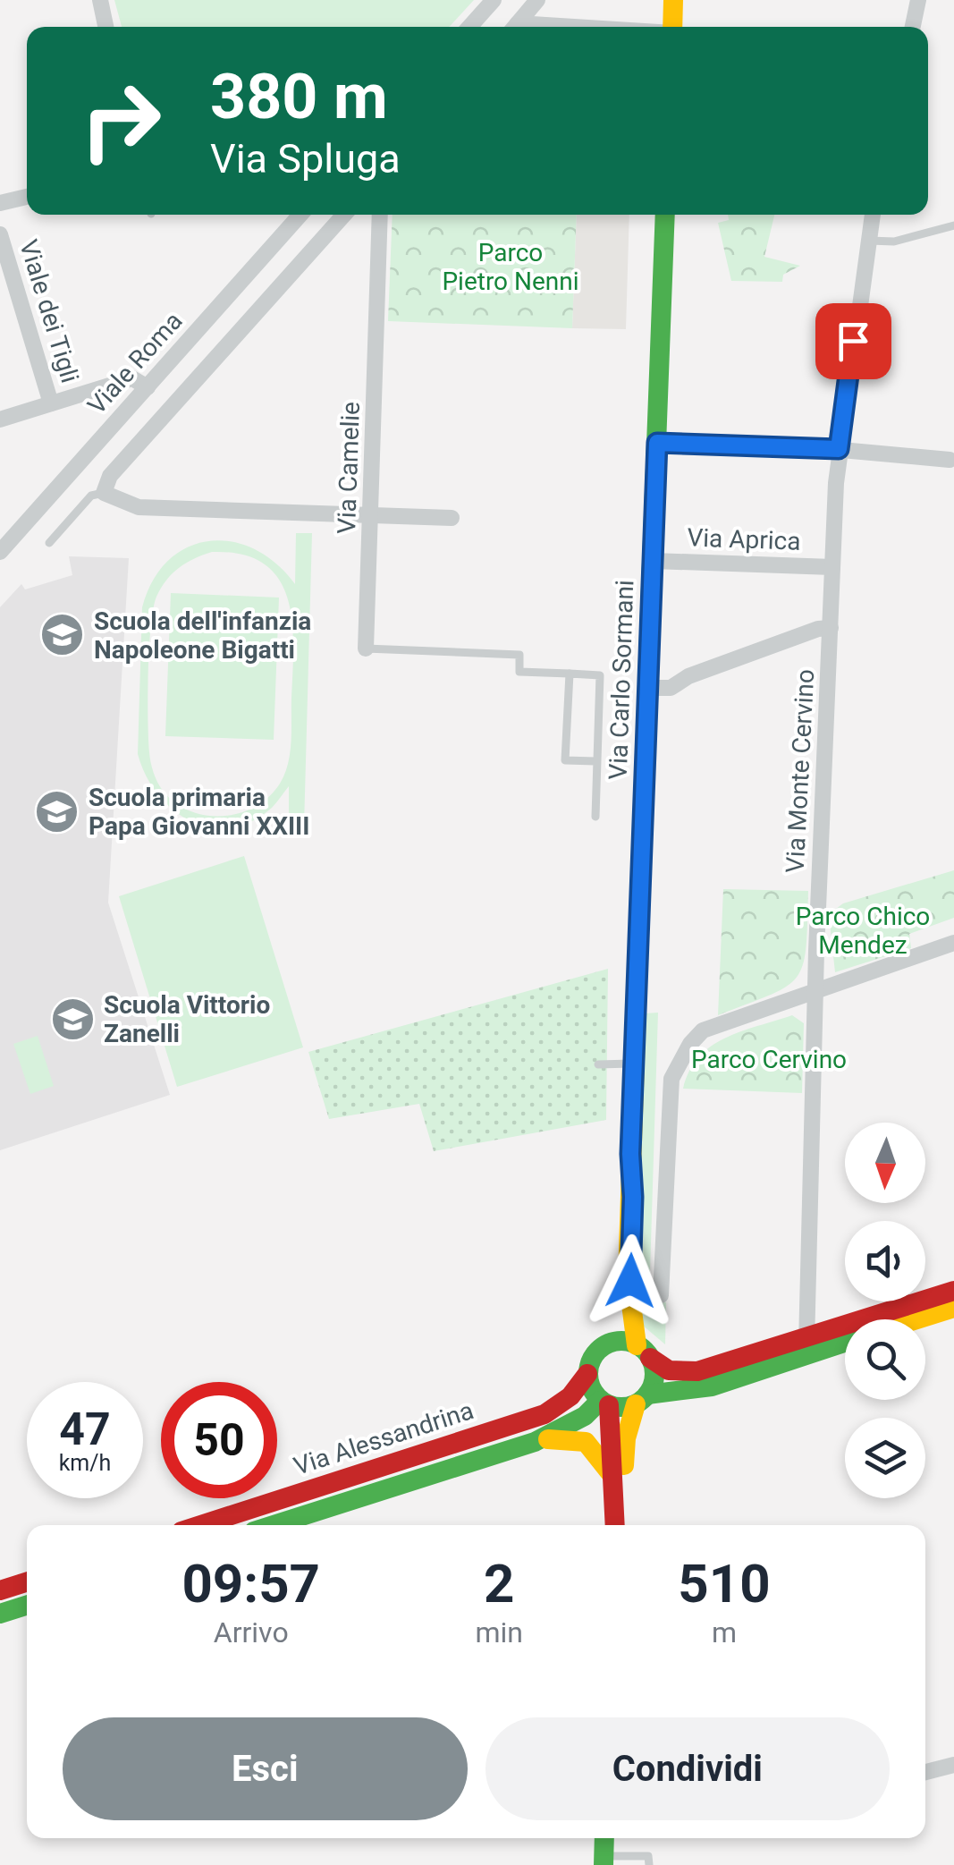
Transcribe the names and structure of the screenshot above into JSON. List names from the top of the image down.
{
  "streets": {
    "main road": ["Via Carlo Sormani", "Via Alessandrina"],
    "street": [
      "Viale dei Tigli",
      "Viale Roma",
      "Via Camelie",
      "Via Aprica",
      "Via Monte Cervino"
    ]
  },
  "crossings": [
    ["Via Camelie", "Via Carlo Sormani"],
    ["Via Aprica", "Via Carlo Sormani"],
    ["Via Aprica", "Via Monte Cervino"],
    ["Via Carlo Sormani", "Via Alessandrina"]
  ],
  "parks": ["Parco Pietro Nenni", "Parco Chico Mendez", "Parco Cervino"],
  "places": {
    "school or university": ["Scuola dell'infanzia Napoleone Bigatti", "Scuola primaria Papa Giovanni XXIII", "Scuola Vittorio Zanelli"]
  },
  "north": "bottom",
  "page": {
    "turn": ["380 m", "Via Spluga"],
    "speed": "47 km/h",
    "limit": "50",
    "eta": [
      "09:57",
      "Arrivo",
      "2",
      "min",
      "510",
      "m"
    ],
    "buttons": ["Esci", "Condividi"]
  }
}
